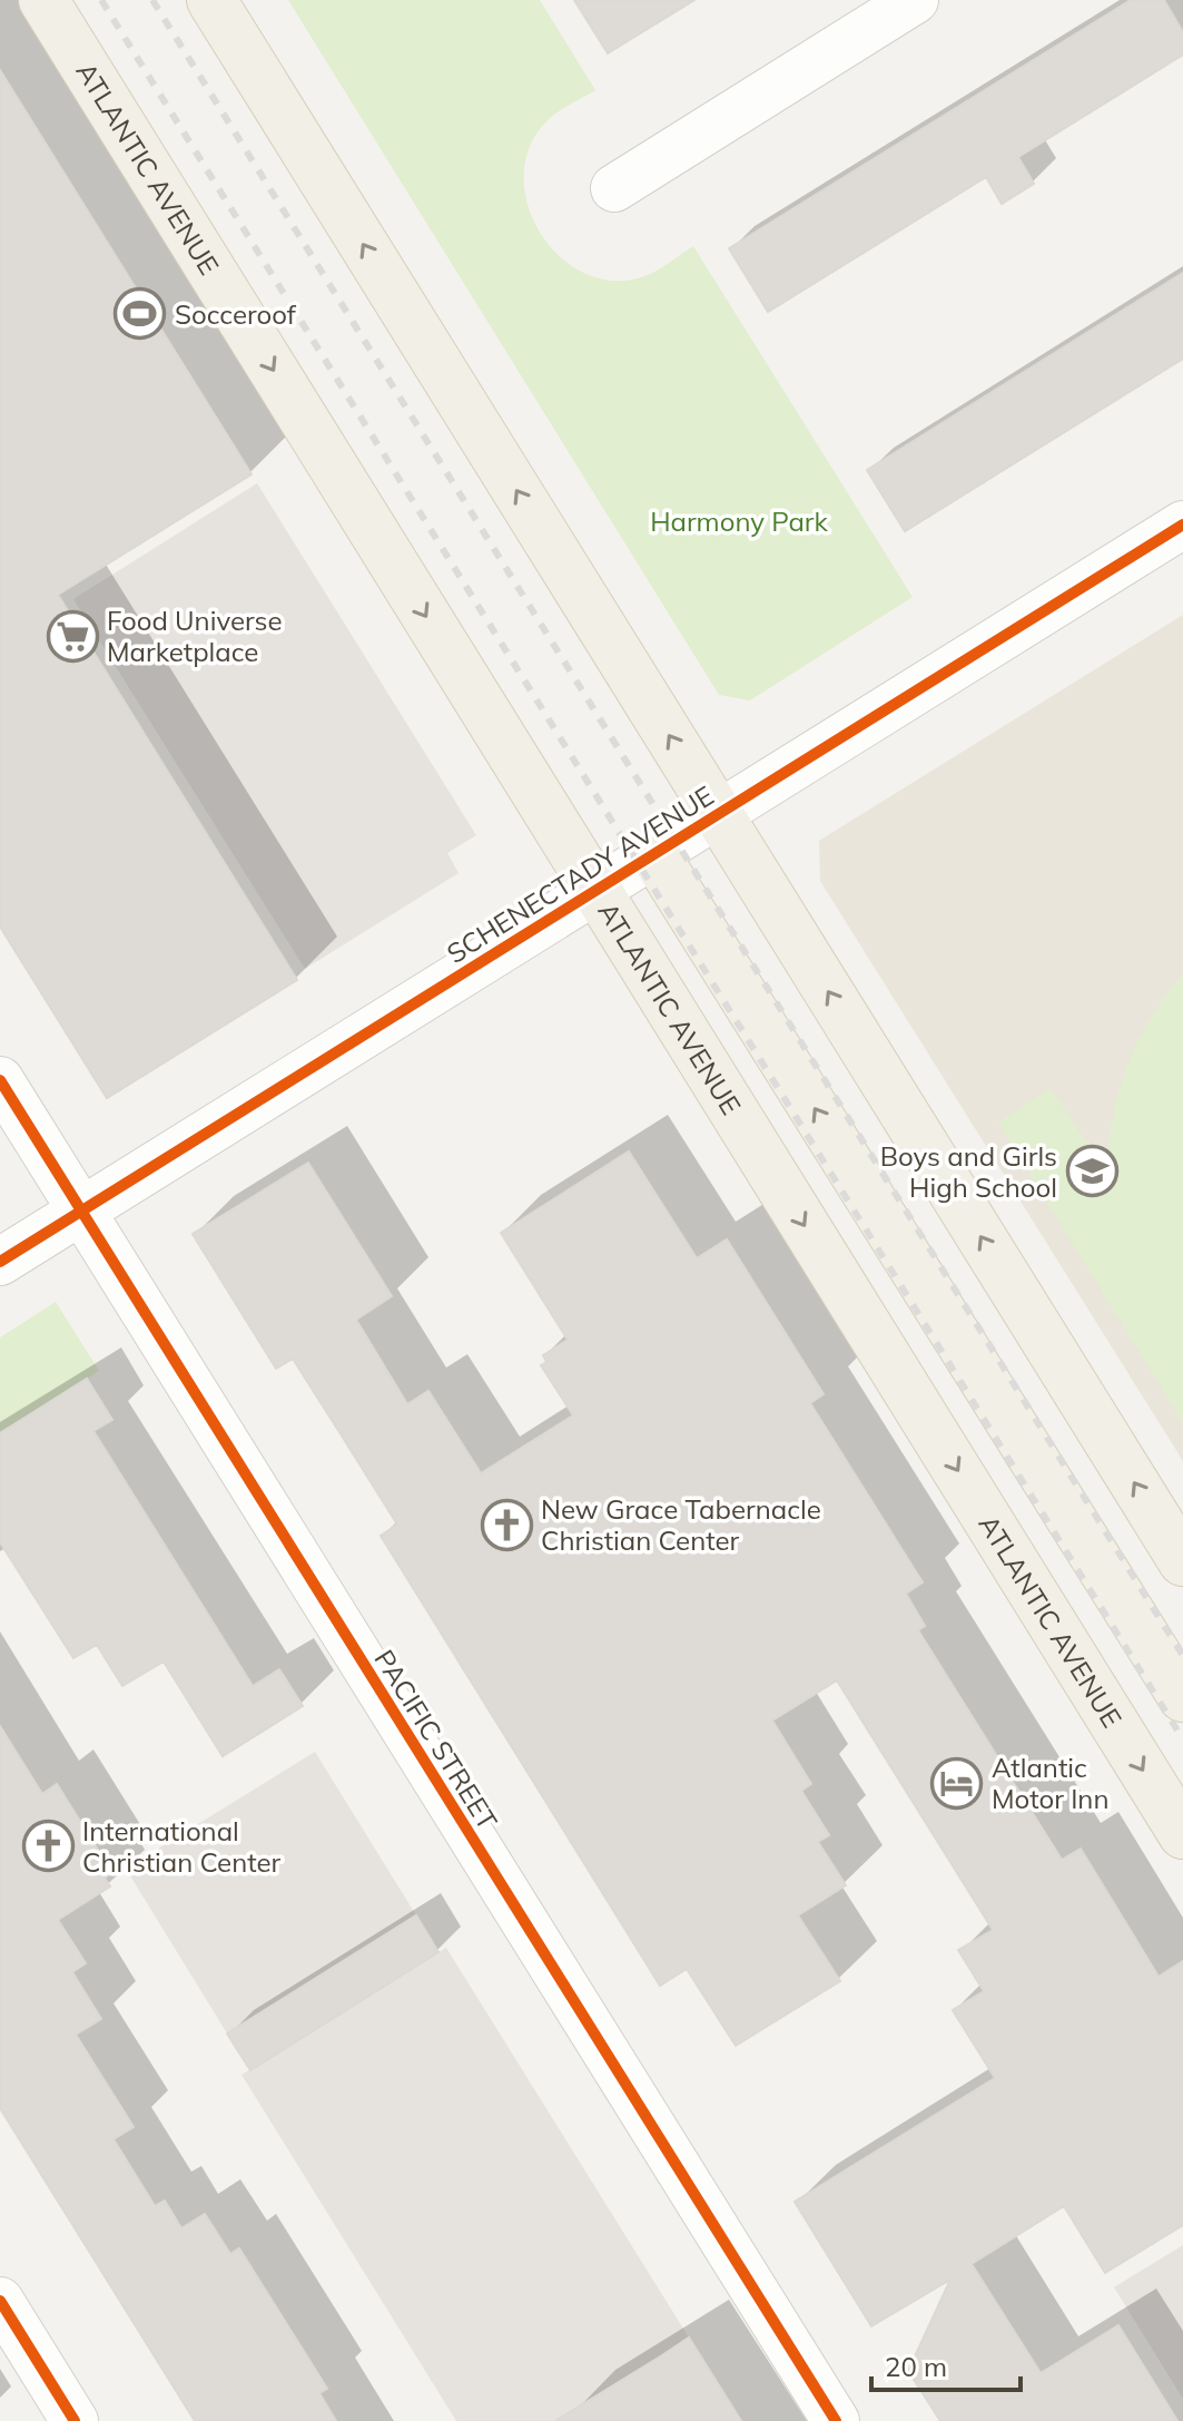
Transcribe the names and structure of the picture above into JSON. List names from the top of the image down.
{
  "streets": {
    "main road": ["ATLANTIC AVENUE"],
    "street": ["SCHENECTADY AVENUE", "PACIFIC STREET"]
  },
  "crossings": [
    ["ATLANTIC AVENUE", "SCHENECTADY AVENUE"],
    ["SCHENECTADY AVENUE", "PACIFIC STREET"]
  ],
  "parks": ["Harmony Park"],
  "places": {
    "sports": ["Socceroof"],
    "supermarket": ["Food Universe Marketplace"],
    "school or university": ["Boys and Girls High School"],
    "church": ["New Grace Tabernacle Christian Center", "International Christian Center"],
    "hotel": ["Atlantic Motor Inn"]
  },
  "scale_bar": "20 m"
}
